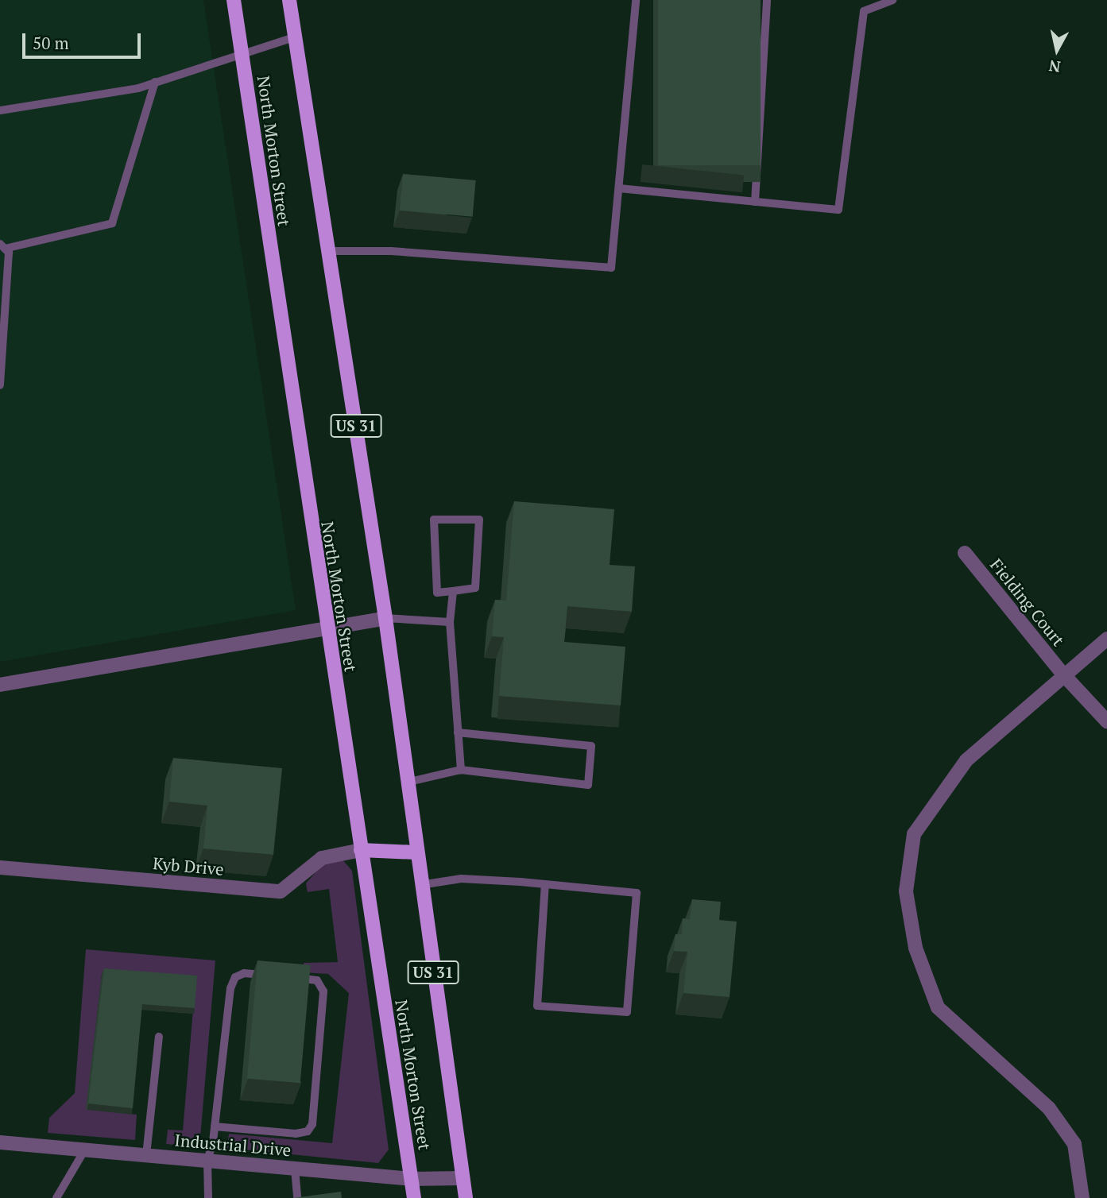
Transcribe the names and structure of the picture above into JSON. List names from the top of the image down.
{
  "streets": {
    "main road": ["North Morton Street", "US 31"],
    "street": ["Fielding Court", "Kyb Drive", "Industrial Drive"]
  },
  "crossings": [
    ["North Morton Street", "Kyb Drive"],
    ["North Morton Street", "Industrial Drive"]
  ],
  "scale_bar": "50 m",
  "north": "bottom"
}
